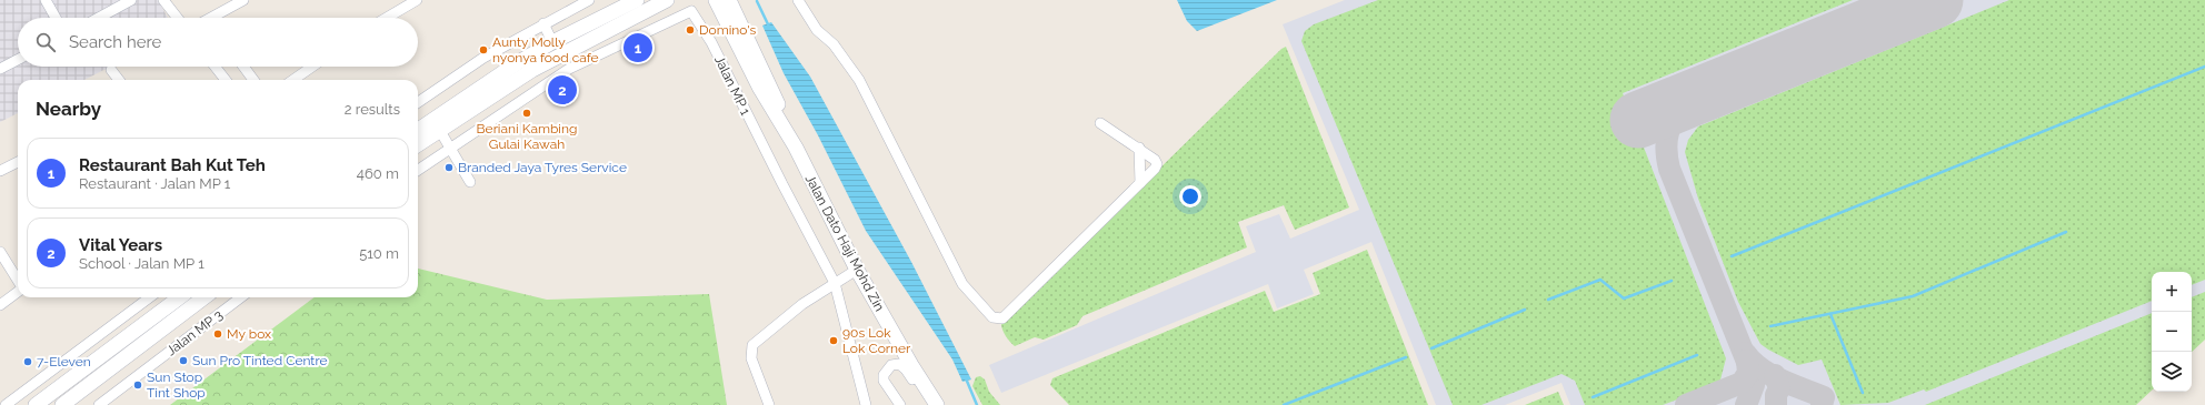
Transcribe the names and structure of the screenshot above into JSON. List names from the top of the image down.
{
  "streets": {
    "main road": ["Jalan Dato Haji Mohd Zin"],
    "street": ["Jalan MP 1", "Jalan MP 3"]
  },
  "places": [
    "Domino's",
    "Aunty Molly nyonya food cafe",
    "Beriani Kambing Gulai Kawah",
    "Branded Jaya Tyres Service",
    "My box",
    "90s Lok Lok Corner",
    "Sun Pro Tinted Centre",
    "7-Eleven",
    "Sun Stop Tint Shop"
  ],
  "page": {
    "search": "Search here",
    "pins": ["1", "2"],
    "heading": ["Nearby", "2 results"],
    "list": [
      {
        "mark": "1",
        "name": "Restaurant Bah Kut Teh",
        "note": "Restaurant · Jalan MP 1",
        "value": "460 m"
      },
      {
        "mark": "2",
        "name": "Vital Years",
        "note": "School · Jalan MP 1",
        "value": "510 m"
      }
    ],
    "map_buttons": ["+", "−"]
  }
}
